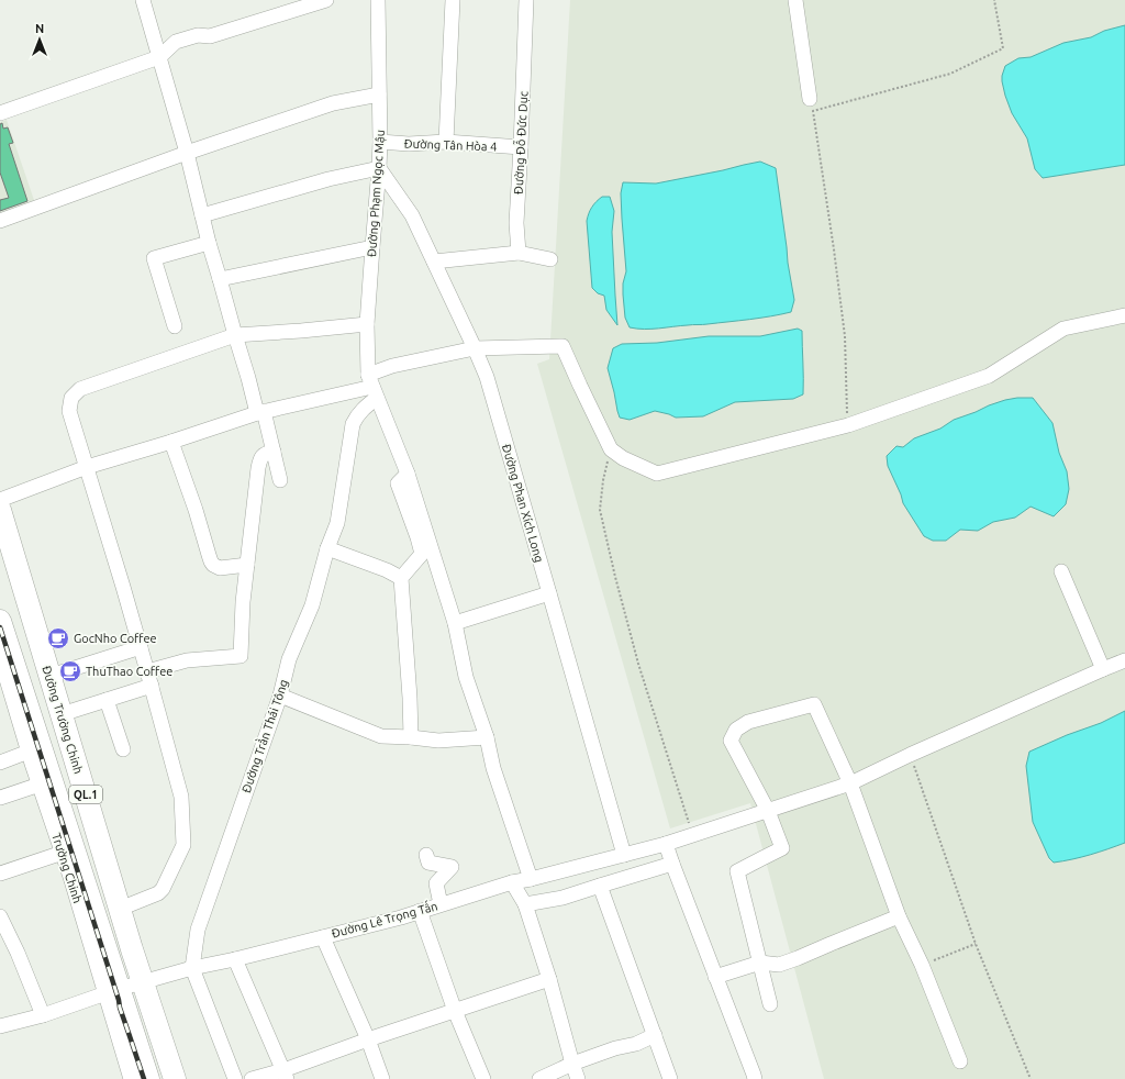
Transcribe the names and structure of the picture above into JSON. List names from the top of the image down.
{
  "streets": {
    "highway": ["Đường Trường Chinh", "QL.1"],
    "street": [
      "Đường Đỗ Đức Dục",
      "Đường Tân Hòa 4",
      "Đường Phạm Ngọc Mậu",
      "Đường Phan Xích Long",
      "Đường Trần Thái Tông",
      "Trường Chinh",
      "Đường Lê Trọng Tấn"
    ]
  },
  "crossings": [
    ["Đường Đỗ Đức Dục", "Đường Tân Hòa 4"],
    ["Đường Tân Hòa 4", "Đường Phạm Ngọc Mậu"],
    ["Đường Phạm Ngọc Mậu", "Đường Phan Xích Long"],
    ["Đường Phạm Ngọc Mậu", "Đường Trần Thái Tông"],
    ["Đường Phan Xích Long", "Đường Lê Trọng Tấn"],
    ["Đường Trường Chinh", "Đường Lê Trọng Tấn"],
    ["Đường Trần Thái Tông", "Đường Lê Trọng Tấn"],
    ["QL.1", "Trường Chinh"],
    ["QL.1", "Đường Lê Trọng Tấn"],
    ["Trường Chinh", "Đường Lê Trọng Tấn"]
  ],
  "places": {
    "cafe": ["GocNho Coffee", "ThuThao Coffee"]
  },
  "north": "top"
}
